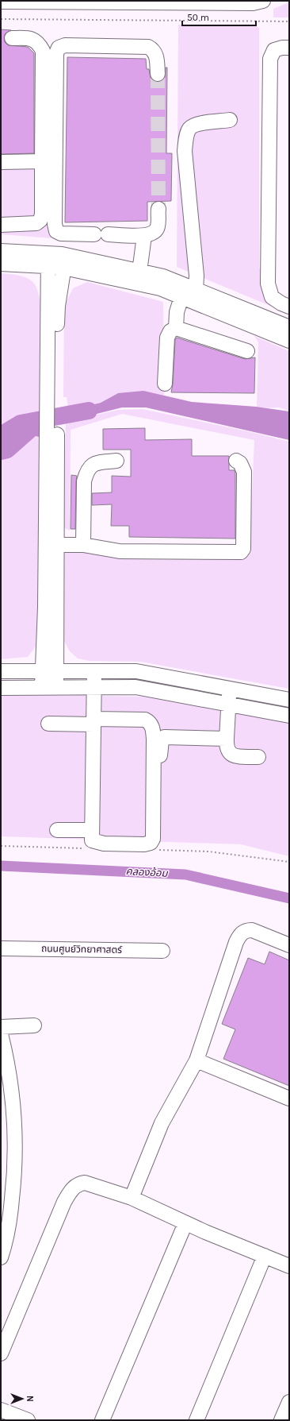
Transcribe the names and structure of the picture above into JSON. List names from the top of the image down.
{
  "streets": {
    "street": ["ถนนศูนย์วิทยาศาสตร์"]
  },
  "water": ["คลองอ้อม"],
  "scale_bar": "50 m",
  "north": "right"
}
